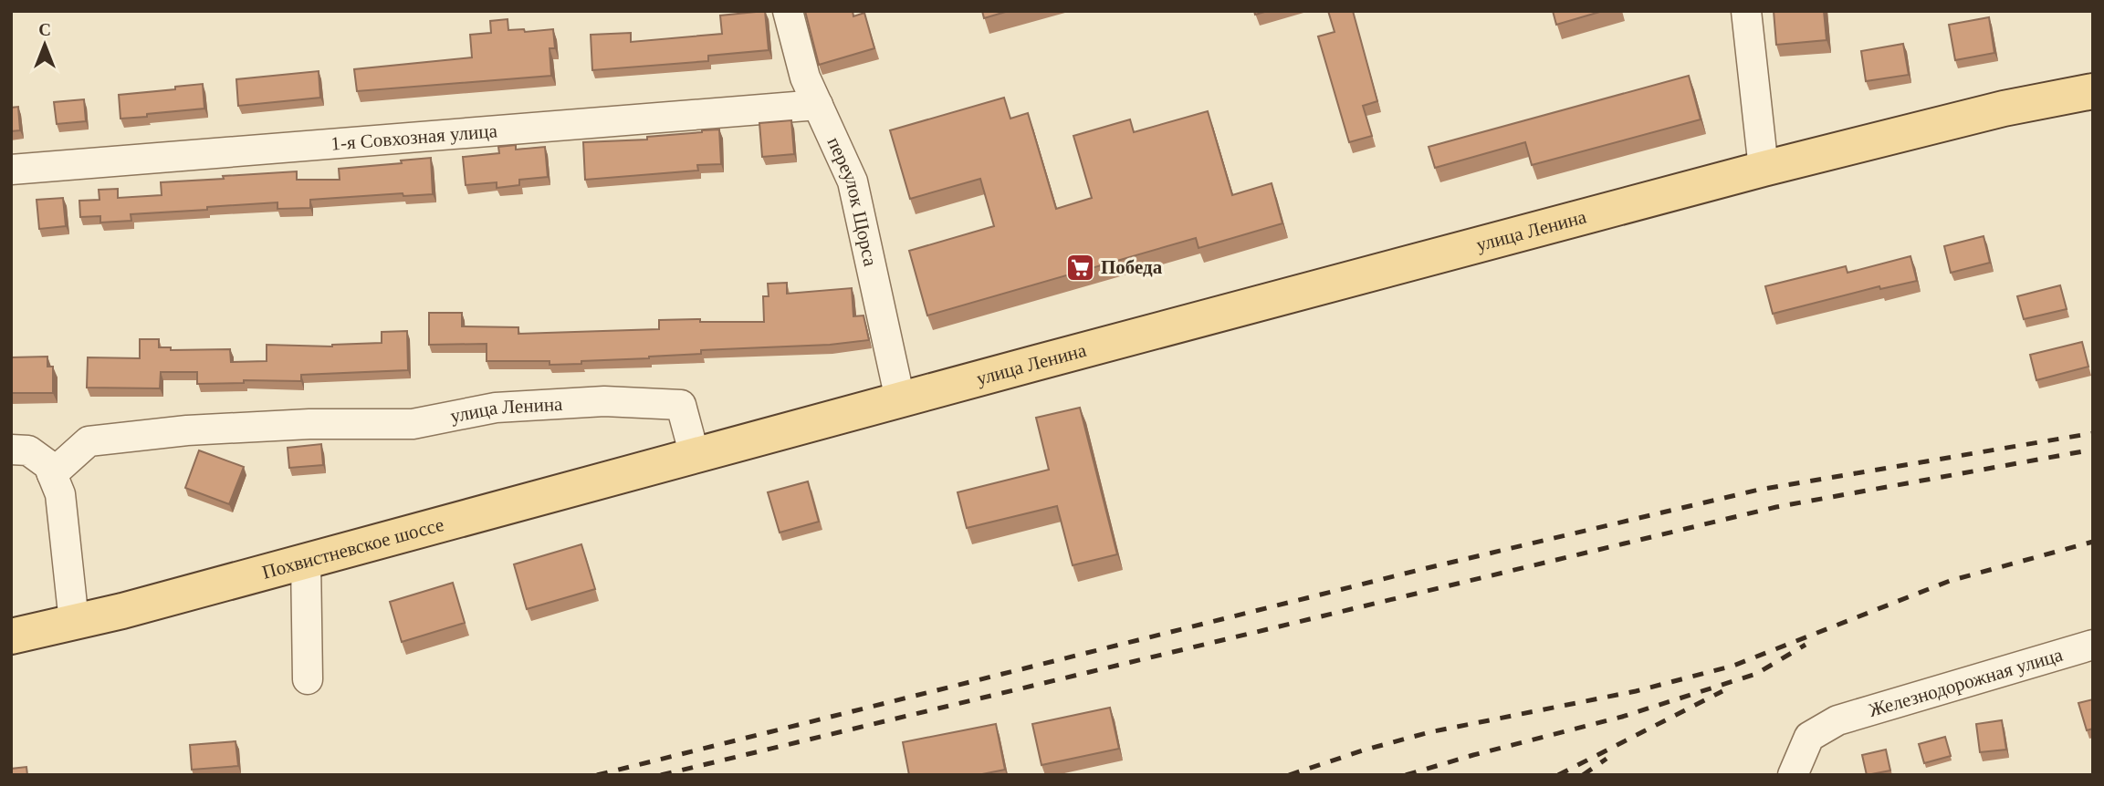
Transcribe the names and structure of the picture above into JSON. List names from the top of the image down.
{
  "streets": {
    "main road": ["улица Ленина", "Похвистневское шоссе"],
    "street": ["1-я Совхозная улица", "переулок Щорса", "Железнодорожная улица"]
  },
  "crossings": [
    ["1-я Совхозная улица", "переулок Щорса"],
    ["переулок Щорса", "улица Ленина"],
    ["улица Ленина", "Похвистневское шоссе"]
  ],
  "places": {
    "supermarket": ["Победа"]
  },
  "north": "top"
}
